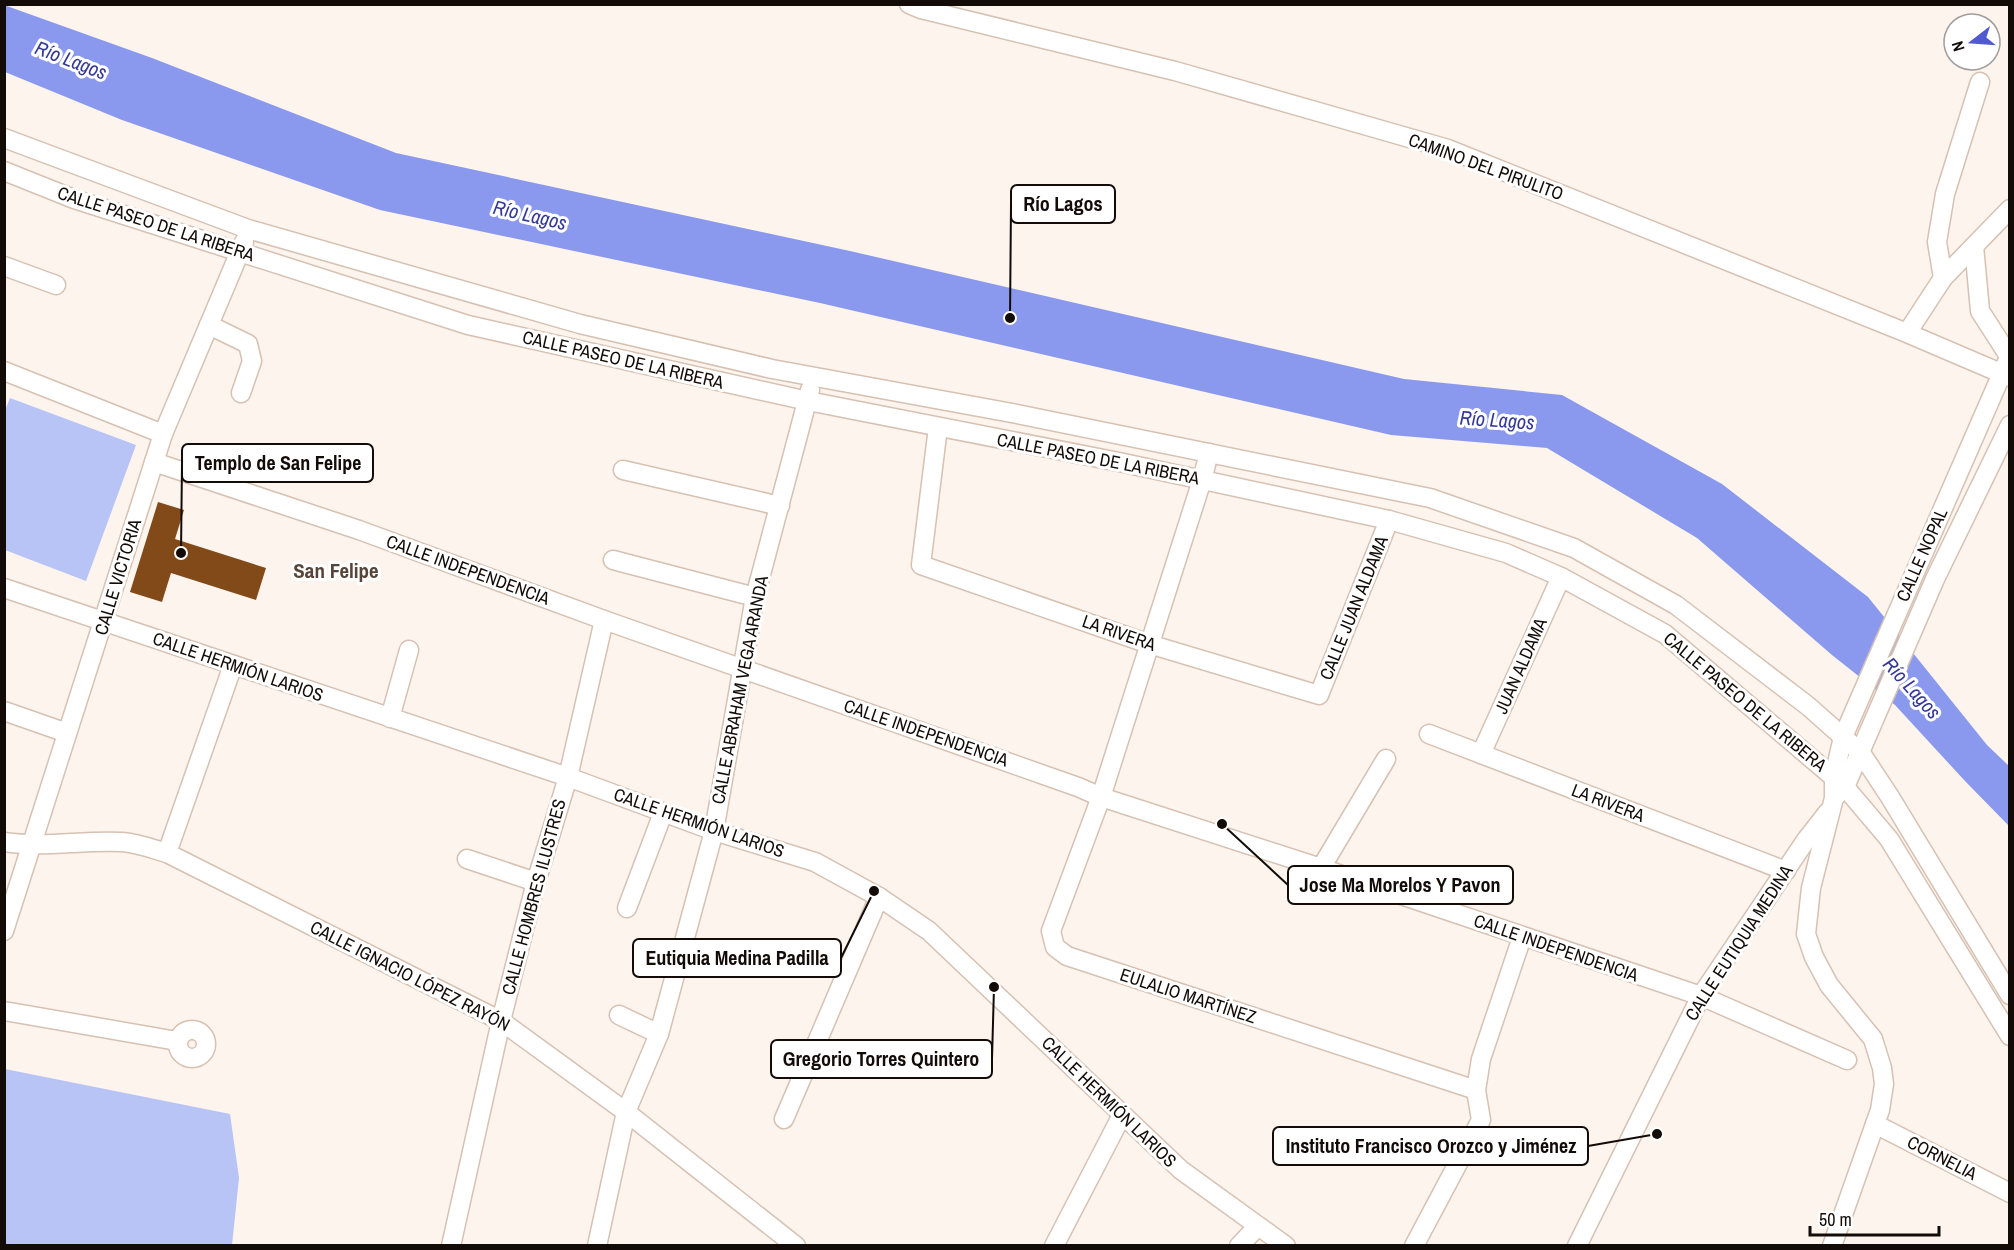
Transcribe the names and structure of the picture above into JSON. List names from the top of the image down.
{
  "streets": {
    "street": [
      "CAMINO DEL PIRULITO",
      "CALLE PASEO DE LA RIBERA",
      "CALLE NOPAL",
      "CALLE INDEPENDENCIA",
      "CALLE VICTORIA",
      "CALLE JUAN ALDAMA",
      "LA RIVERA",
      "JUAN ALDAMA",
      "CALLE HERMIÓN LARIOS",
      "CALLE ABRAHAM VEGA ARANDA",
      "CALLE HOMBRES ILUSTRES",
      "CALLE EUTIQUIA MEDINA",
      "CALLE IGNACIO LÓPEZ RAYÓN",
      "EULALIO MARTÍNEZ",
      "CORNELIA"
    ]
  },
  "crossings": [
    ["CAMINO DEL PIRULITO", "CALLE NOPAL"],
    ["CALLE PASEO DE LA RIBERA", "CALLE NOPAL"],
    ["CALLE PASEO DE LA RIBERA", "CALLE VICTORIA"],
    ["CALLE PASEO DE LA RIBERA", "CALLE JUAN ALDAMA"],
    ["CALLE PASEO DE LA RIBERA", "LA RIVERA"],
    ["CALLE PASEO DE LA RIBERA", "JUAN ALDAMA"],
    ["CALLE PASEO DE LA RIBERA", "CALLE ABRAHAM VEGA ARANDA"],
    ["CALLE PASEO DE LA RIBERA", "CALLE EUTIQUIA MEDINA"],
    ["CALLE PASEO DE LA RIBERA", "EULALIO MARTÍNEZ"],
    ["CALLE NOPAL", "CALLE EUTIQUIA MEDINA"],
    ["CALLE INDEPENDENCIA", "CALLE VICTORIA"],
    ["CALLE INDEPENDENCIA", "CALLE ABRAHAM VEGA ARANDA"],
    ["CALLE INDEPENDENCIA", "CALLE HOMBRES ILUSTRES"],
    ["CALLE INDEPENDENCIA", "CALLE EUTIQUIA MEDINA"],
    ["CALLE INDEPENDENCIA", "EULALIO MARTÍNEZ"],
    ["CALLE VICTORIA", "CALLE HERMIÓN LARIOS"],
    ["CALLE VICTORIA", "CALLE IGNACIO LÓPEZ RAYÓN"],
    ["CALLE JUAN ALDAMA", "LA RIVERA"],
    ["LA RIVERA", "JUAN ALDAMA"],
    ["LA RIVERA", "CALLE EUTIQUIA MEDINA"],
    ["LA RIVERA", "EULALIO MARTÍNEZ"],
    ["CALLE HERMIÓN LARIOS", "CALLE ABRAHAM VEGA ARANDA"],
    ["CALLE HERMIÓN LARIOS", "CALLE HOMBRES ILUSTRES"],
    ["CALLE ABRAHAM VEGA ARANDA", "CALLE IGNACIO LÓPEZ RAYÓN"],
    ["CALLE HOMBRES ILUSTRES", "CALLE IGNACIO LÓPEZ RAYÓN"]
  ],
  "districts": ["San Felipe"],
  "water": ["Río Lagos"],
  "places": [
    "Río Lagos",
    "Templo de San Felipe",
    "Jose Ma Morelos Y Pavon",
    "Eutiquia Medina Padilla",
    "Gregorio Torres Quintero",
    "Instituto Francisco Orozco y Jiménez"
  ],
  "scale_bar": "50 m",
  "north": "left"
}
